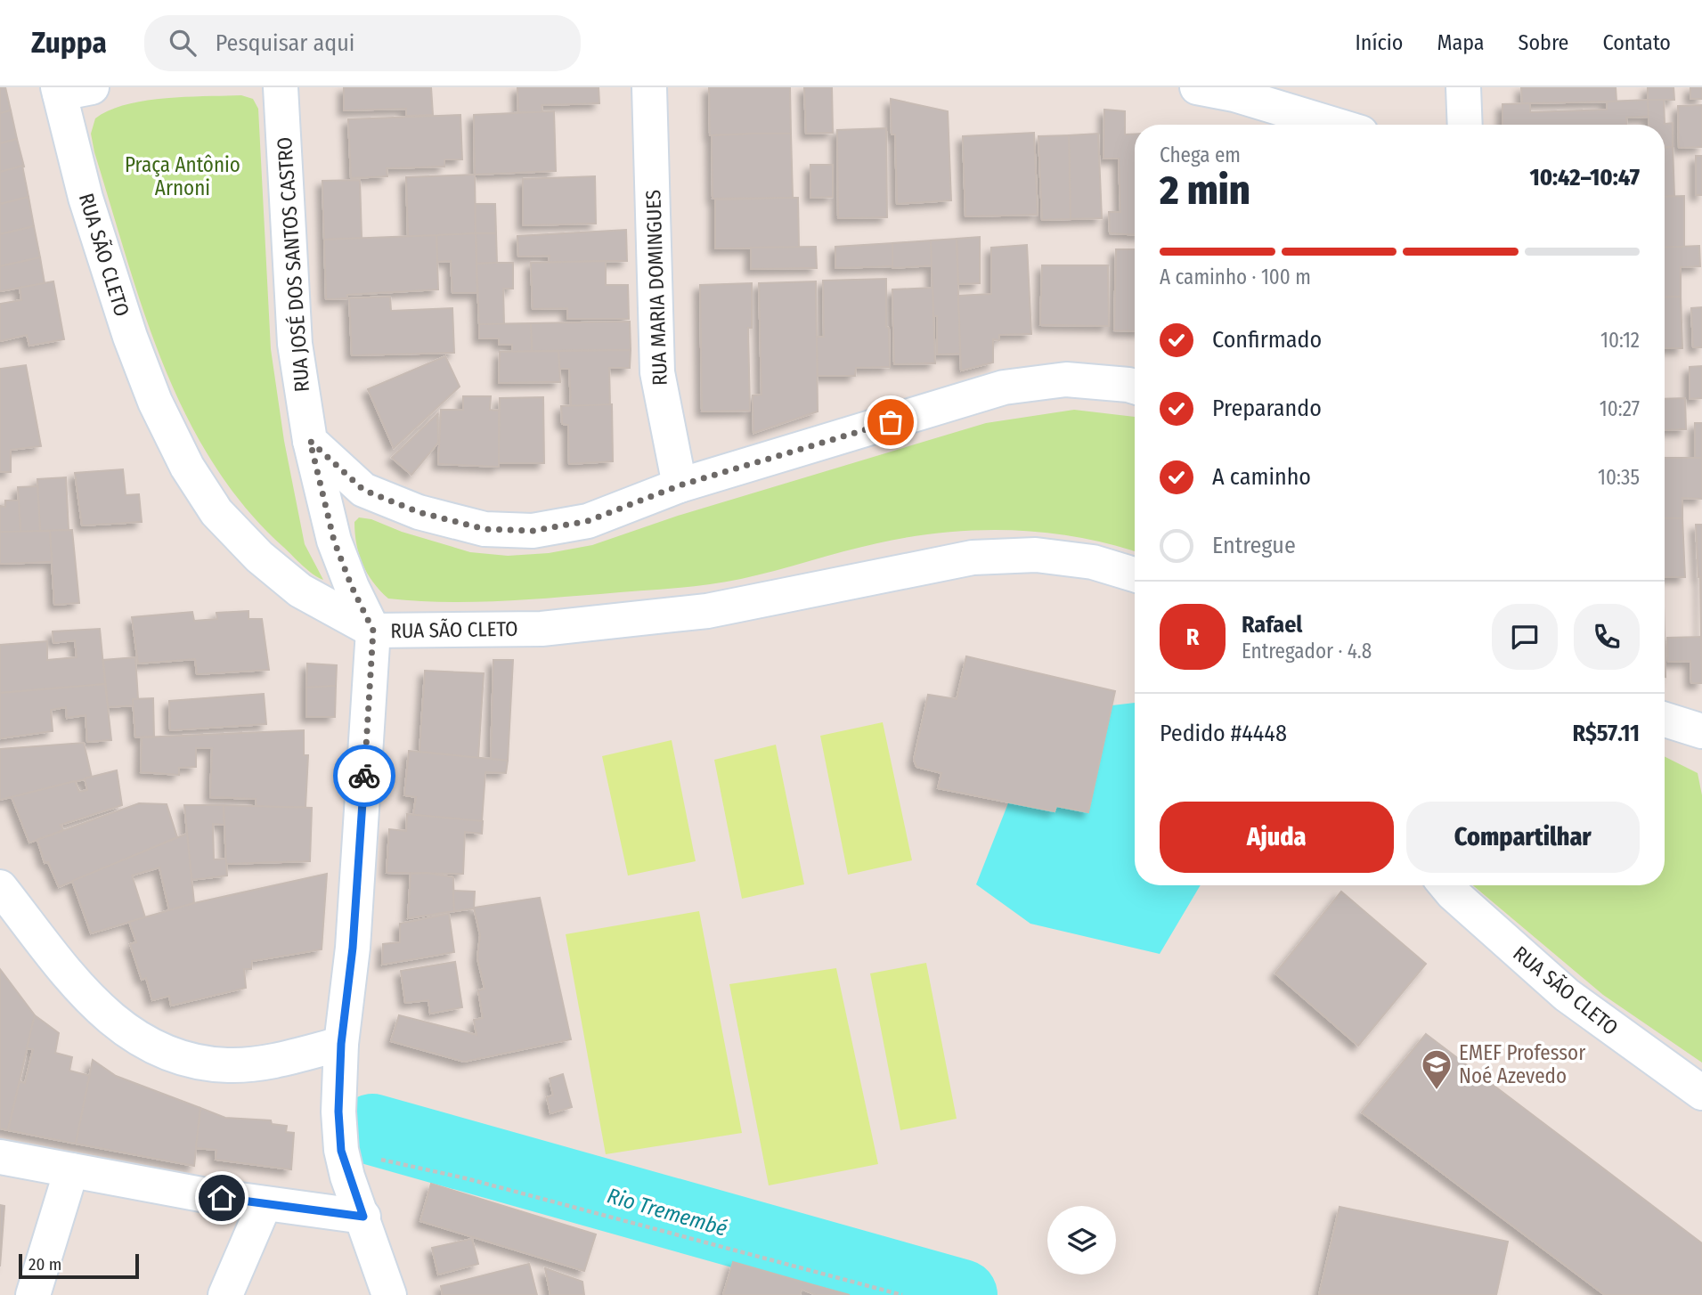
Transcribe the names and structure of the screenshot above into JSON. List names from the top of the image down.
{
  "streets": {
    "street": ["RUA SÃO CLETO", "RUA JOSÉ DOS SANTOS CASTRO", "RUA MARIA DOMINGUES"]
  },
  "crossings": [
    ["RUA SÃO CLETO", "RUA JOSÉ DOS SANTOS CASTRO"]
  ],
  "water": ["Rio Tremembé"],
  "parks": ["Praça Antônio Arnoni"],
  "places": {
    "school or university": ["EMEF Professor Noé Azevedo"]
  },
  "scale_bar": "20 m",
  "page": {
    "header": "Zuppa",
    "search": "Pesquisar aqui",
    "nav": [
      "Início",
      "Mapa",
      "Sobre",
      "Contato"
    ],
    "heading": ["2 min", "Chega em", "10:42–10:47"],
    "panel": [
      "Rafael",
      "Entregador · 4.8",
      "Pedido #4448",
      "R$57.11"
    ],
    "bar": "A caminho · 100 m",
    "list": [
      ["Confirmado", "10:12"],
      ["Preparando", "10:27"],
      ["A caminho", "10:35"],
      "Entregue"
    ],
    "round": "R",
    "buttons": ["Ajuda", "Compartilhar"],
    "scale": "20 m"
  }
}
